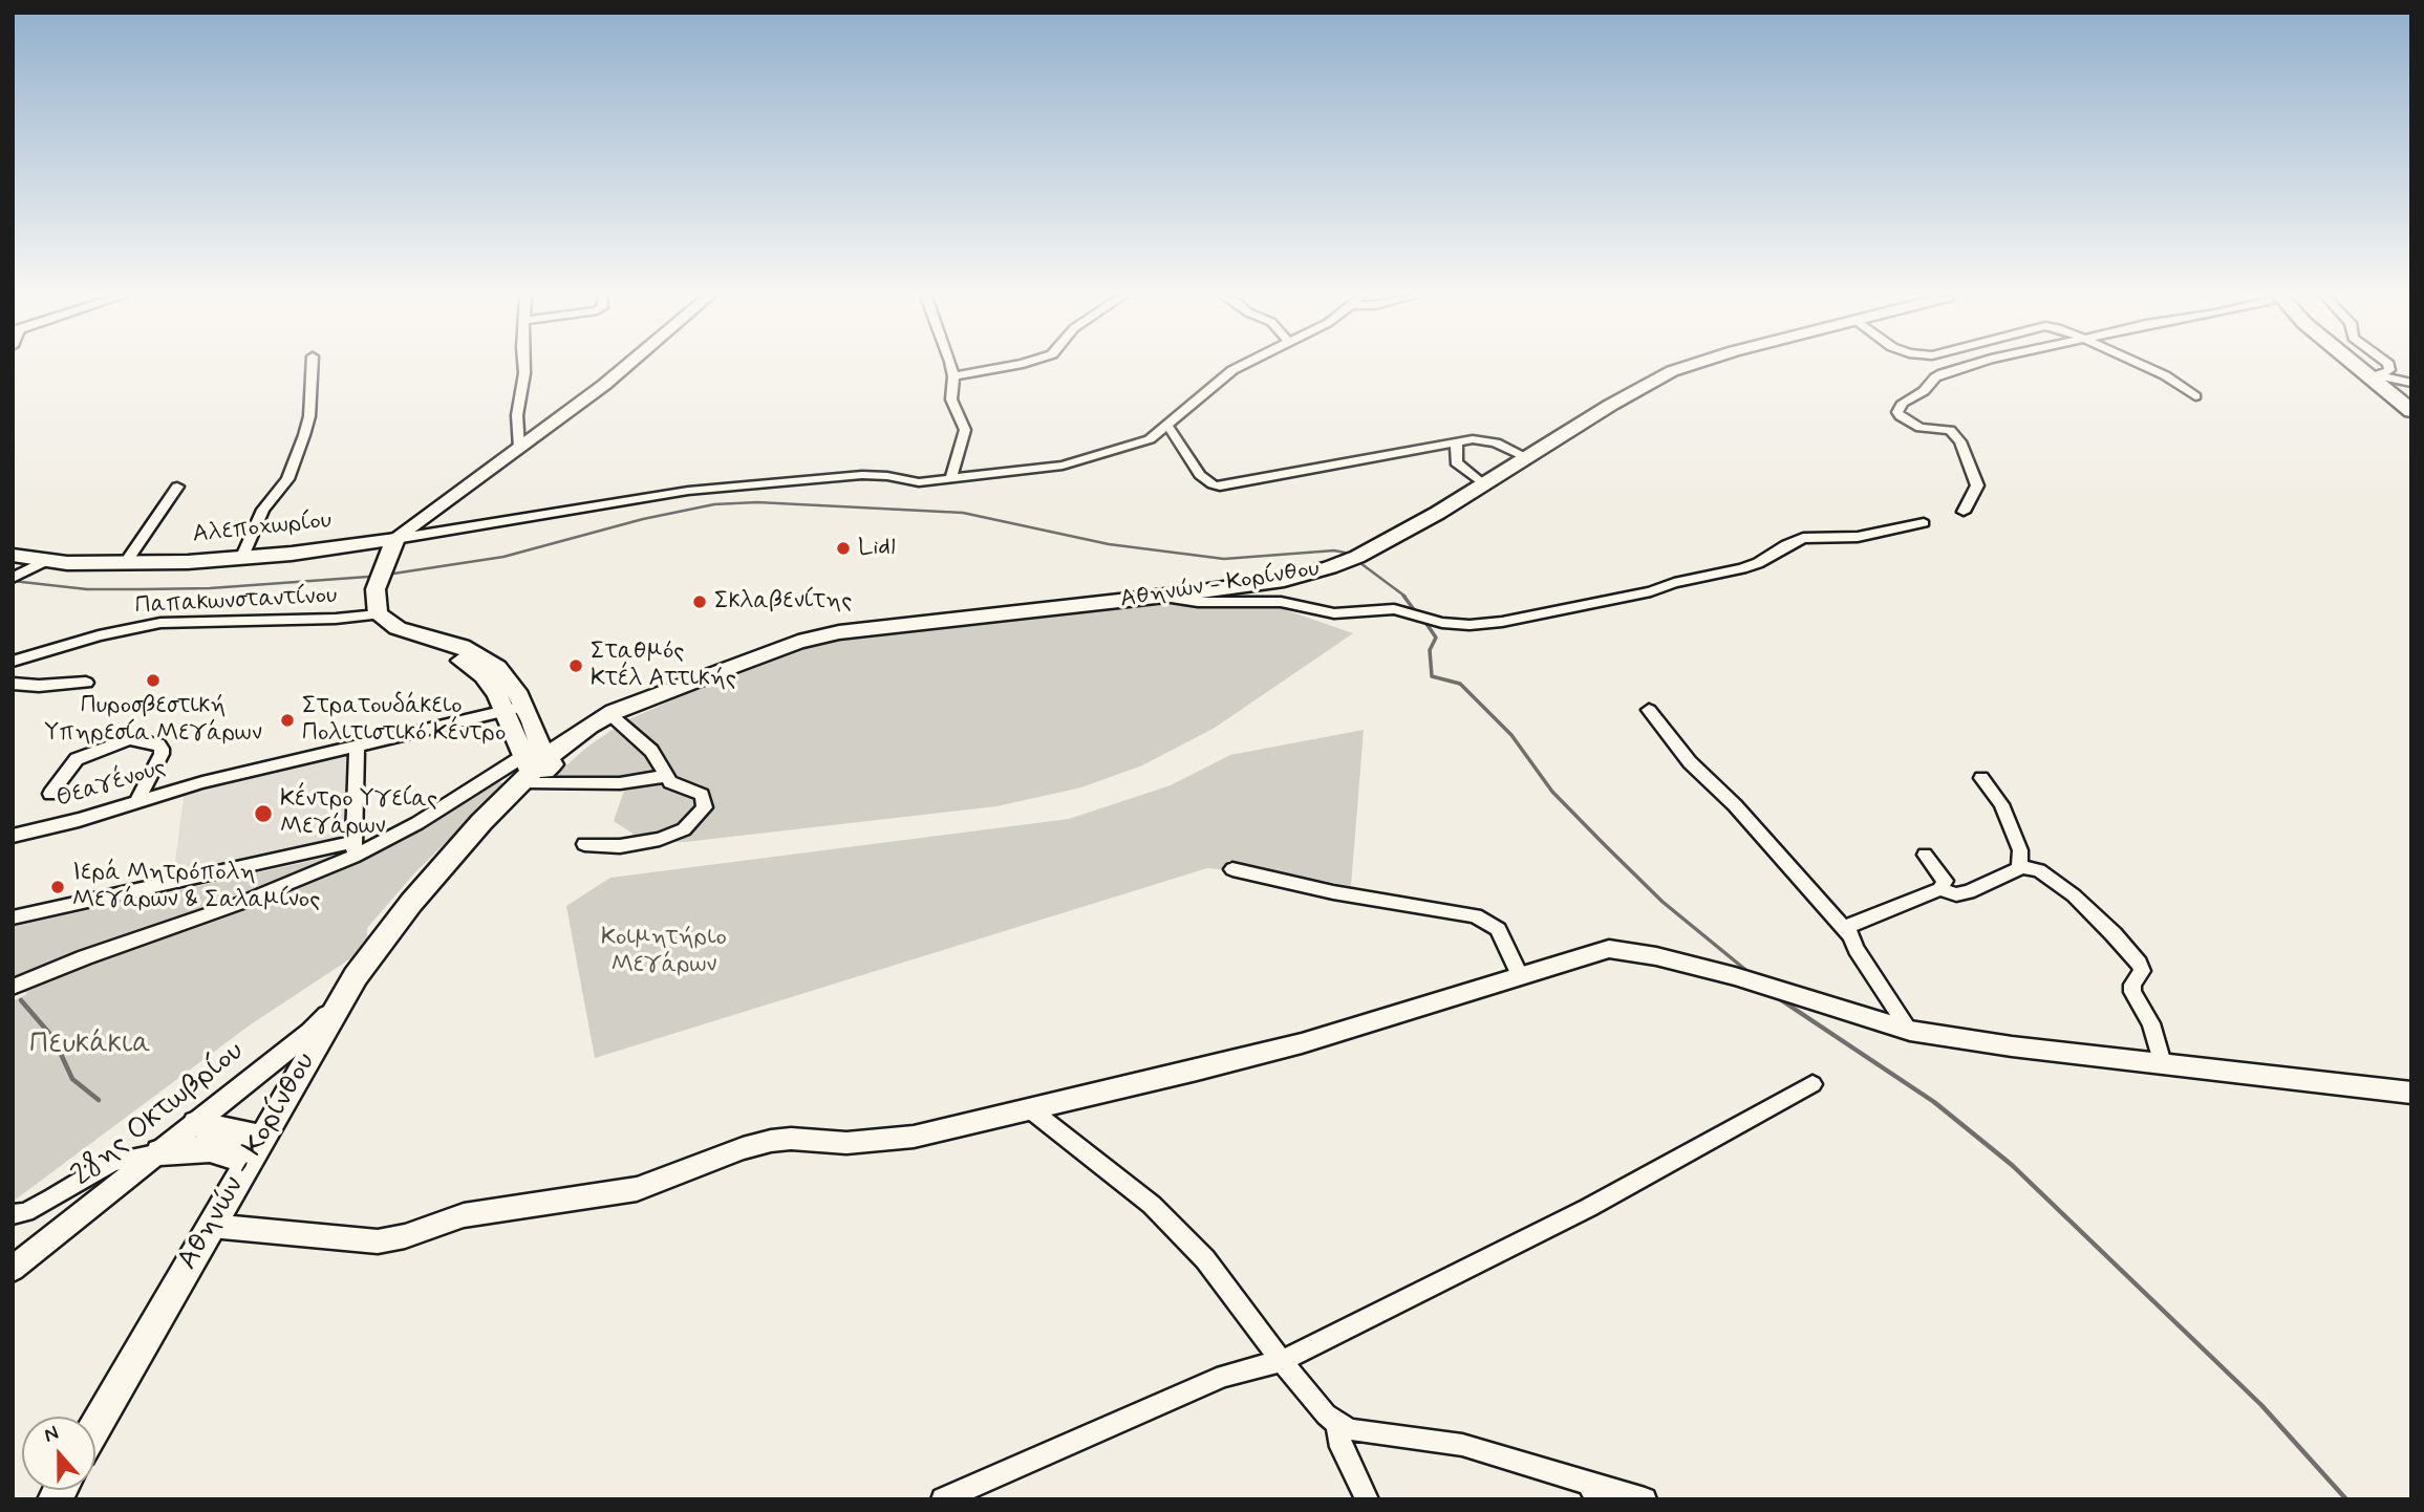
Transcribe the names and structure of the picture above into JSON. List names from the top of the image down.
{
  "streets": {
    "main road": ["Αλεποχωρίου", "Αθηνών - Κορίνθου"],
    "street": ["Παπακωνσταντίνου", "Θεαγένους", "28ης Οκτωβρίου"]
  },
  "crossings": [
    ["Αθηνών - Κορίνθου", "28ης Οκτωβρίου"]
  ],
  "parks": ["Κοιμητήριο Μεγάρων", "Πευκάκια"],
  "places": [
    "Lidl",
    "Σκλαβενίτης",
    "Σταθμός Κτέλ Αττικής",
    "Πυροσβεστική Υπηρεσία Μεγάρων",
    "Στρατουδάκειο Πολιτιστικό Κέντρο",
    "Κέντρο Υγείας Μεγάρων",
    "Ιερά Μητρόπολη Μεγάρων & Σαλαμίνος"
  ],
  "north": "top"
}
